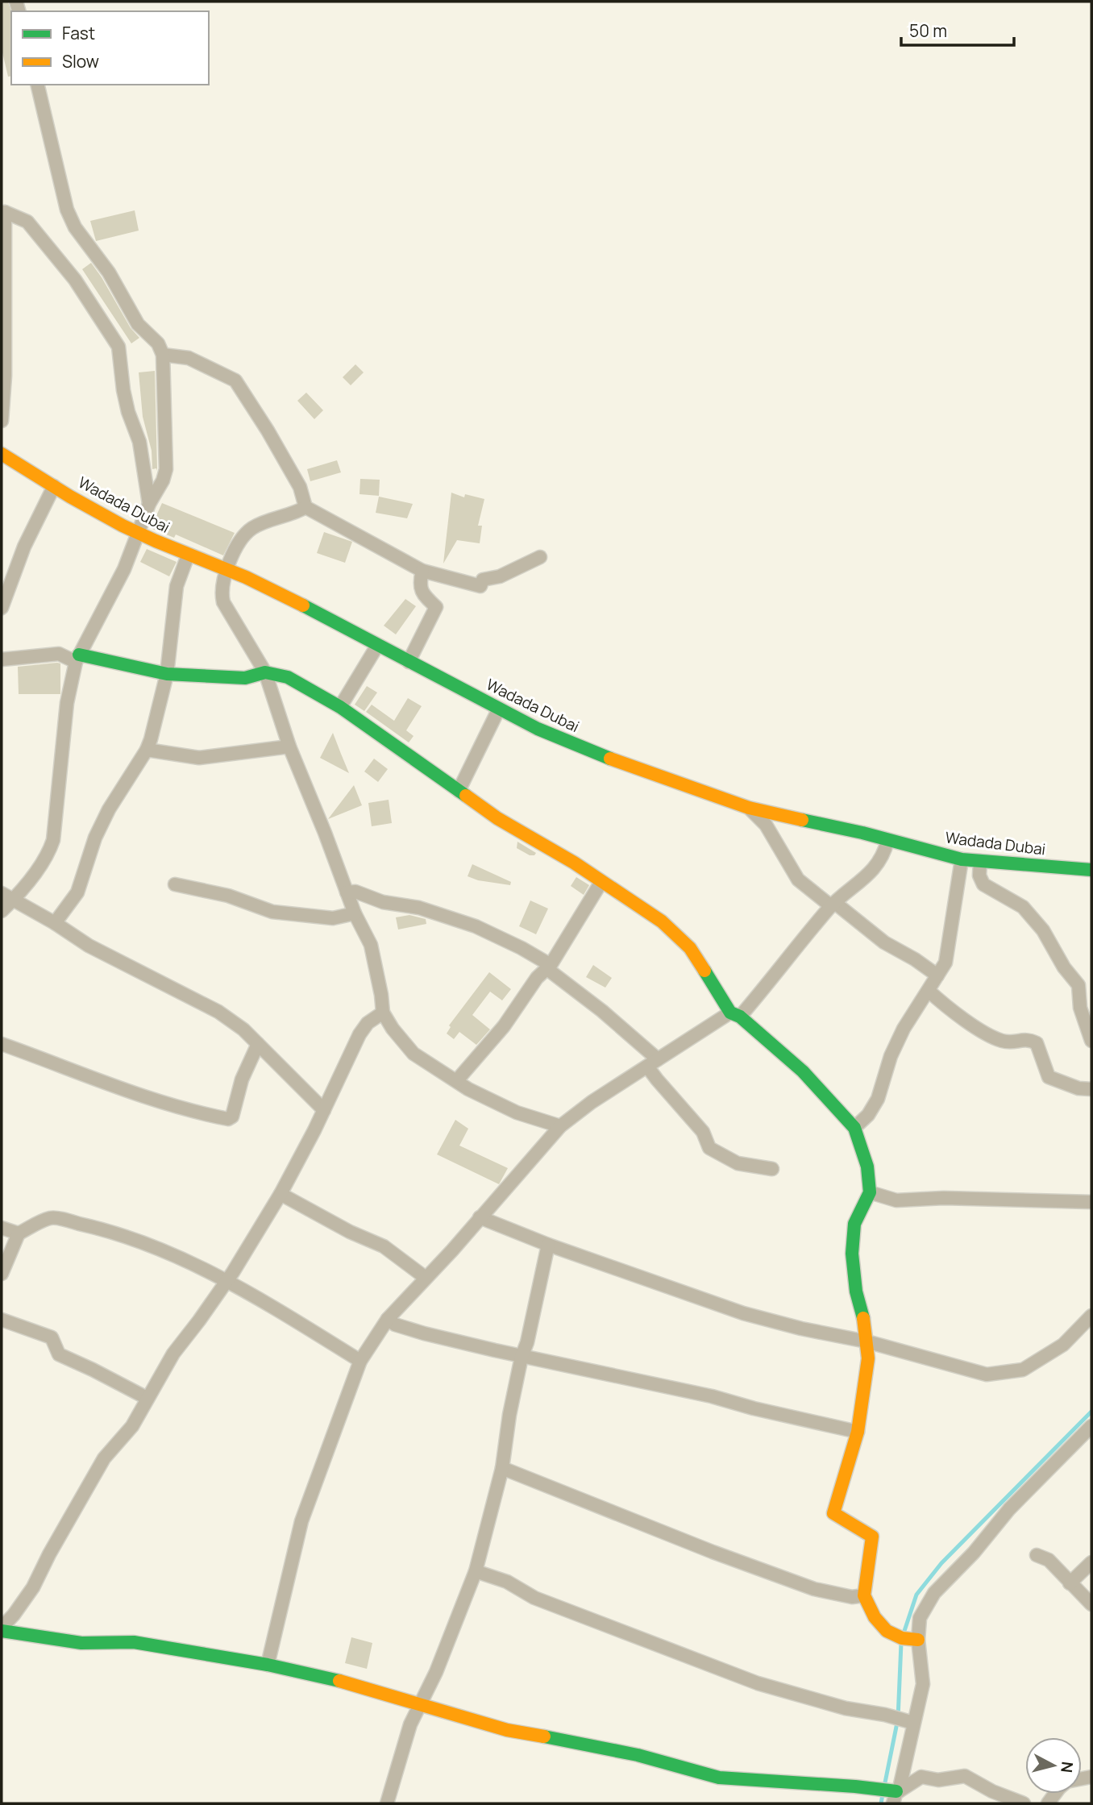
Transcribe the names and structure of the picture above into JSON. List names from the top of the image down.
{
  "streets": {
    "street": ["Wadada Dubai"]
  },
  "legend": ["Fast", "Slow"],
  "scale_bar": "50 m",
  "north": "right"
}
